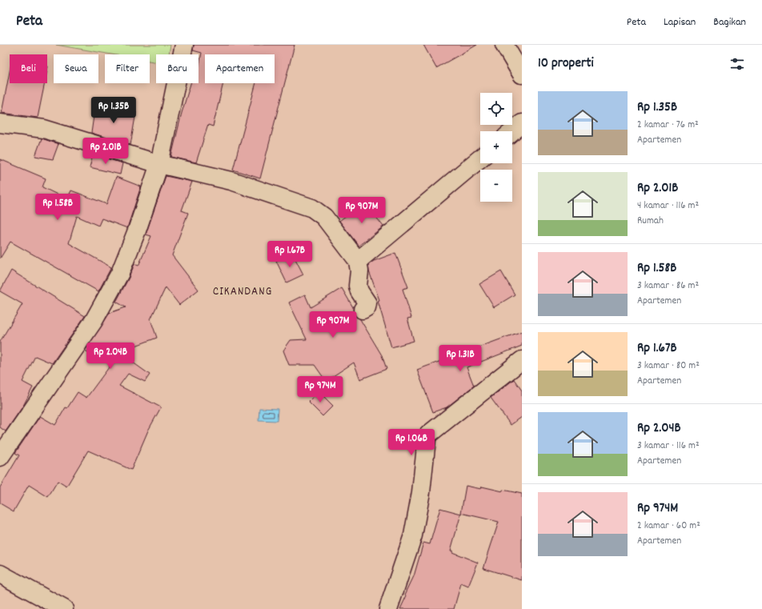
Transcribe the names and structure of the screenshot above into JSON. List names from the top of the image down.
{
  "districts": ["CIKANDANG"],
  "page": {
    "header": "Peta",
    "nav": ["Peta", "Lapisan", "Bagikan"],
    "heading": "10 properti",
    "chip": [
      "Beli",
      "Sewa",
      "Filter",
      "Baru",
      "Apartemen"
    ],
    "list": [
      {
        "name": "Rp 1.35B",
        "note": "2 kamar · 76 m² · Apartemen"
      },
      {
        "name": "Rp 2.01B",
        "note": "4 kamar · 116 m² · Rumah"
      },
      {
        "name": "Rp 1.58B",
        "note": "3 kamar · 86 m² · Apartemen"
      },
      {
        "name": "Rp 1.67B",
        "note": "3 kamar · 80 m² · Apartemen"
      },
      {
        "name": "Rp 2.04B",
        "note": "3 kamar · 116 m² · Apartemen"
      },
      {
        "name": "Rp 974M",
        "note": "2 kamar · 60 m² · Apartemen"
      }
    ],
    "map_buttons": ["+", "−"],
    "price": [
      "Rp 1.35B",
      "Rp 2.01B",
      "Rp 1.58B",
      "Rp 907M",
      "Rp 1.67B",
      "Rp 907M",
      "Rp 2.04B",
      "Rp 1.31B",
      "Rp 974M",
      "Rp 1.06B"
    ]
  }
}
